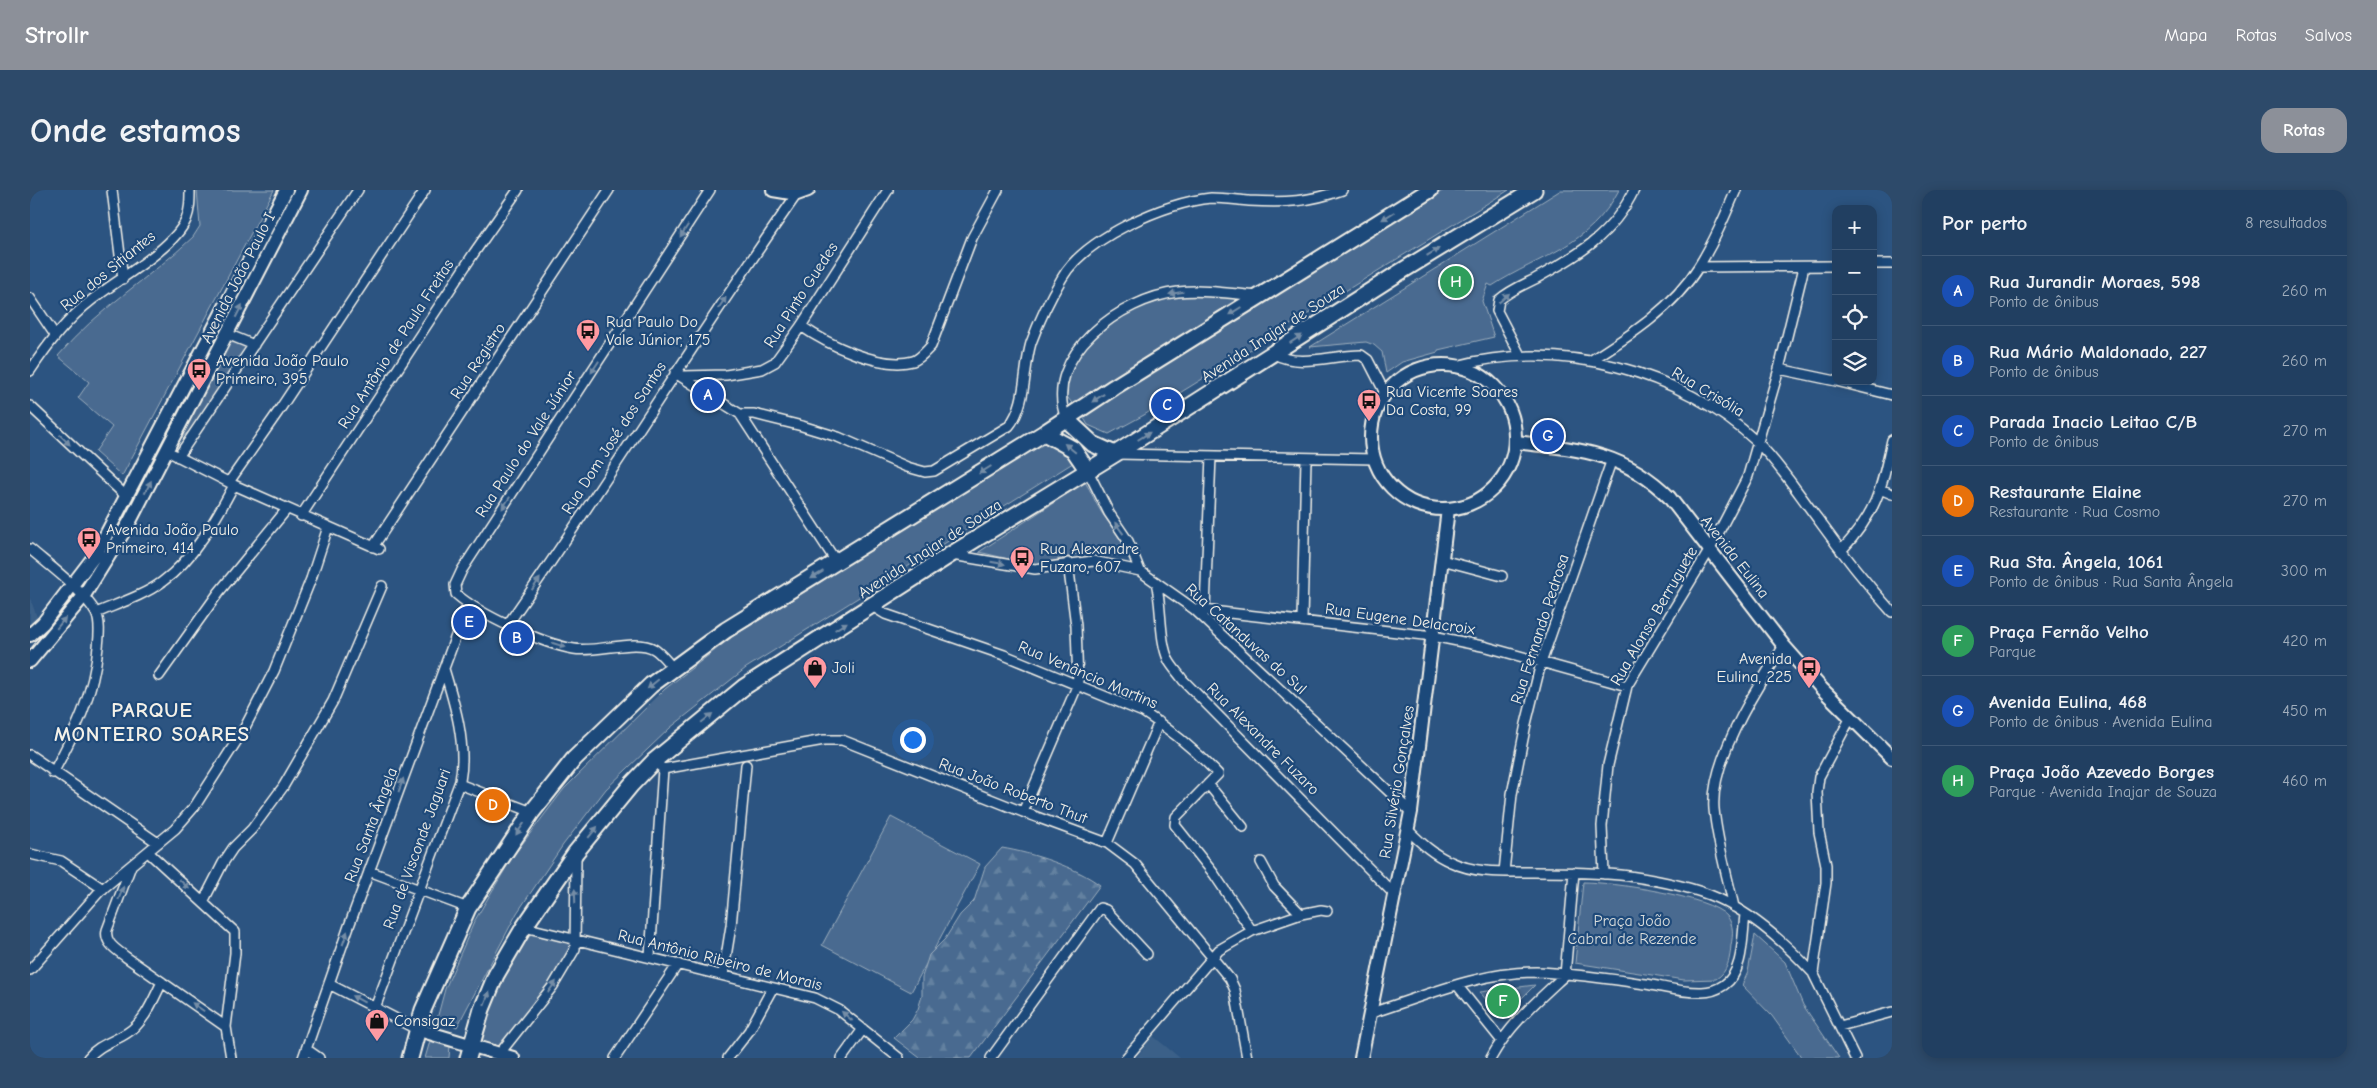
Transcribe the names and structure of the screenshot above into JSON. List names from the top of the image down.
{
  "streets": {
    "main road": ["Avenida Inajar de Souza"],
    "street": [
      "Rua dos Sitiantes",
      "Avenida João Paulo I",
      "Rua Pinto Guedes",
      "Rua Antônio de Paula Freitas",
      "Rua Registro",
      "Rua Crisólia",
      "Rua Dom José dos Santos",
      "Rua Paulo do Vale Júnior",
      "Avenida Eulina",
      "Rua Alonso Berruguete",
      "Rua Eugene Delacroix",
      "Rua Fernando Pedrosa",
      "Rua Catanduvas do Sul",
      "Rua Venâncio Martins",
      "Rua Alexandre Fuzaro",
      "Rua Silvério Gonçalves",
      "Rua João Roberto Thut",
      "Rua Santa Ângela",
      "Rua de Visconde Jaguari",
      "Rua Antônio Ribeiro de Morais"
    ]
  },
  "crossings": [
    ["Rua Pinto Guedes", "Rua Dom José dos Santos"],
    ["Avenida Inajar de Souza", "Rua Venâncio Martins"],
    ["Avenida Inajar de Souza", "Rua João Roberto Thut"],
    ["Avenida Inajar de Souza", "Rua Antônio Ribeiro de Morais"],
    ["Rua Crisólia", "Avenida Eulina"],
    ["Rua Crisólia", "Rua Alonso Berruguete"],
    ["Rua Crisólia", "Rua Silvério Gonçalves"],
    ["Rua Paulo do Vale Júnior", "Rua Santa Ângela"],
    ["Avenida Eulina", "Rua Alonso Berruguete"],
    ["Avenida Eulina", "Rua Fernando Pedrosa"],
    ["Avenida Eulina", "Rua Silvério Gonçalves"],
    ["Rua Alonso Berruguete", "Rua Eugene Delacroix"],
    ["Rua Eugene Delacroix", "Rua Fernando Pedrosa"],
    ["Rua Eugene Delacroix", "Rua Catanduvas do Sul"],
    ["Rua Eugene Delacroix", "Rua Silvério Gonçalves"],
    ["Rua Catanduvas do Sul", "Rua Alexandre Fuzaro"],
    ["Rua Catanduvas do Sul", "Rua Silvério Gonçalves"],
    ["Rua Alexandre Fuzaro", "Rua Silvério Gonçalves"],
    ["Rua Santa Ângela", "Rua de Visconde Jaguari"]
  ],
  "one_way": ["Rua Dom José dos Santos", "Rua Paulo do Vale Júnior", "Rua Santa Ângela"],
  "districts": ["PARQUE MONTEIRO SOARES"],
  "parks": ["Praça João Cabral de Rezende"],
  "places": {
    "bus stop": [
      "Rua Paulo Do Vale Júnior, 175",
      "Avenida João Paulo Primeiro, 395",
      "Rua Vicente Soares Da Costa, 99",
      "Avenida João Paulo Primeiro, 414",
      "Rua Alexandre Fuzaro, 607",
      "Avenida Eulina, 225"
    ],
    "shop": ["Joli", "Consigaz"]
  },
  "page": {
    "header": "Strollr",
    "nav": ["Mapa", "Rotas", "Salvos"],
    "buttons": "Rotas",
    "title": "Onde estamos",
    "heading": ["Por perto", "8 resultados"],
    "map_buttons": ["+", "−"],
    "list": [
      {
        "mark": "A",
        "name": "Rua Jurandir Moraes, 598",
        "note": "Ponto de ônibus",
        "value": "260 m"
      },
      {
        "mark": "B",
        "name": "Rua Mário Maldonado, 227",
        "note": "Ponto de ônibus",
        "value": "260 m"
      },
      {
        "mark": "C",
        "name": "Parada Inacio Leitao C/B",
        "note": "Ponto de ônibus",
        "value": "270 m"
      },
      {
        "mark": "D",
        "name": "Restaurante Elaine",
        "note": "Restaurante · Rua Cosmo",
        "value": "270 m"
      },
      {
        "mark": "E",
        "name": "Rua Sta. Ângela, 1061",
        "note": "Ponto de ônibus · Rua Santa Ângela",
        "value": "300 m"
      },
      {
        "mark": "F",
        "name": "Praça Fernão Velho",
        "note": "Parque",
        "value": "420 m"
      },
      {
        "mark": "G",
        "name": "Avenida Eulina, 468",
        "note": "Ponto de ônibus · Avenida Eulina",
        "value": "450 m"
      },
      {
        "mark": "H",
        "name": "Praça João Azevedo Borges",
        "note": "Parque · Avenida Inajar de Souza",
        "value": "460 m"
      }
    ],
    "pins": [
      "H",
      "A",
      "C",
      "G",
      "E",
      "B",
      "D",
      "F"
    ]
  }
}
